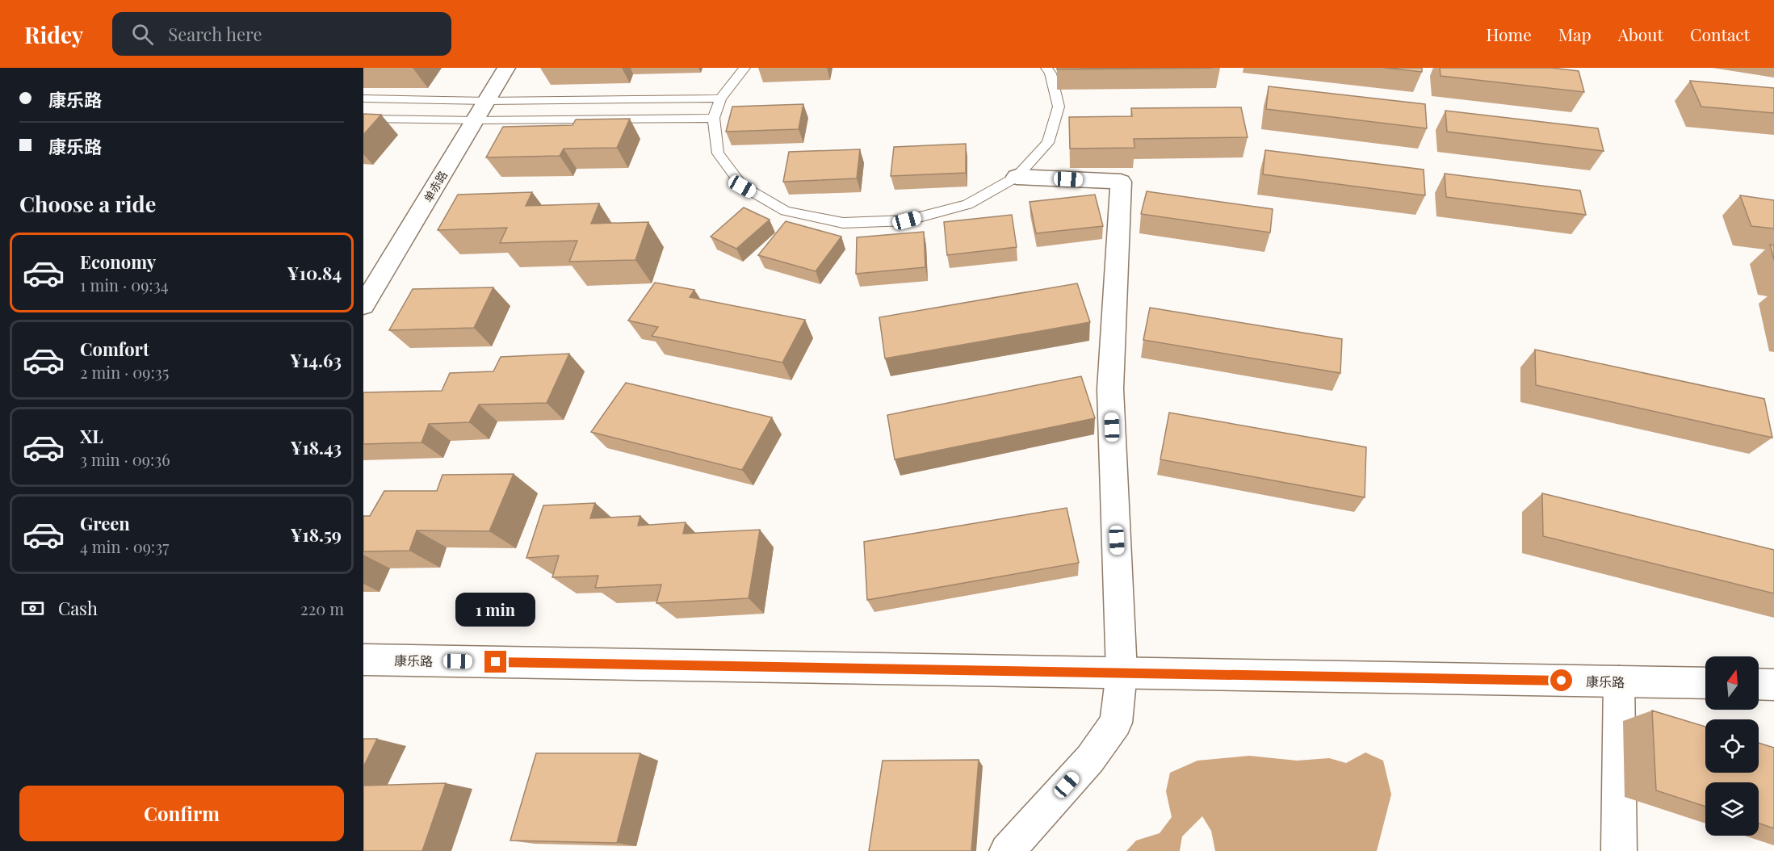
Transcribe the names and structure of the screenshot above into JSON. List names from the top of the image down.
{
  "streets": {
    "street": ["单赤路", "康乐路"]
  },
  "north": "top",
  "page": {
    "header": "Ridey",
    "search": "Search here",
    "nav": [
      "Home",
      "Map",
      "About",
      "Contact"
    ],
    "banner": ["康乐路", "康乐路"],
    "heading": "Choose a ride",
    "list": [
      {
        "name": "Economy",
        "note": "1 min · 09:34",
        "value": "¥10.84"
      },
      {
        "name": "Comfort",
        "note": "2 min · 09:35",
        "value": "¥14.63"
      },
      {
        "name": "XL",
        "note": "3 min · 09:36",
        "value": "¥18.43"
      },
      {
        "name": "Green",
        "note": "4 min · 09:37",
        "value": "¥18.59"
      }
    ],
    "pay": ["Cash", "220 m"],
    "bubble": "1 min",
    "buttons": "Confirm"
  }
}
